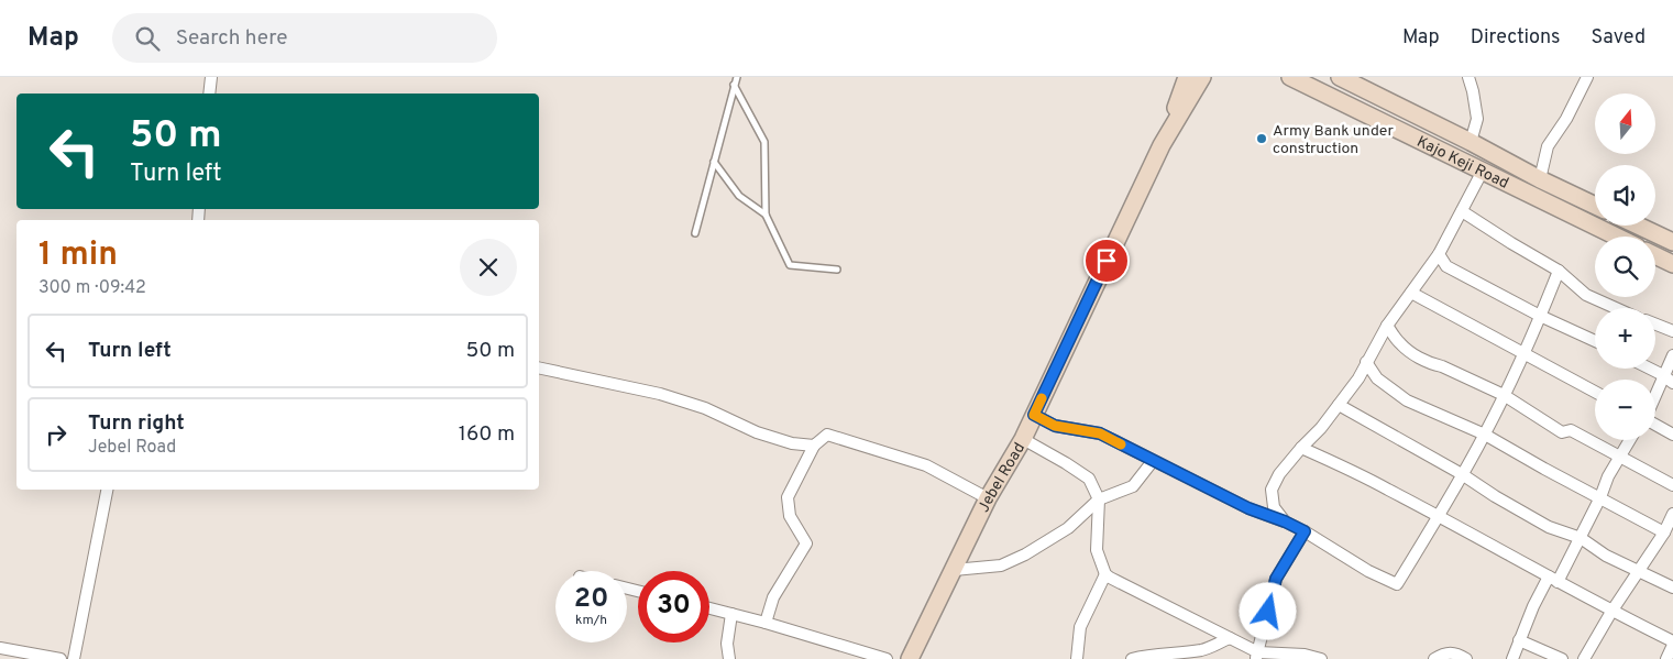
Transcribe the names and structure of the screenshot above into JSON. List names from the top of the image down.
{
  "streets": {
    "main road": ["Kajo Keji Road", "Jebel Road"]
  },
  "places": ["Army Bank under construction"],
  "north": "top",
  "page": {
    "header": "Map",
    "search": "Search here",
    "nav": ["Map", "Directions", "Saved"],
    "map_buttons": ["+", "−"],
    "turn": ["50 m", "Turn left"],
    "heading": ["1 min", "300 m · 09:42"],
    "list": [
      {
        "name": "Turn left",
        "value": "50 m"
      },
      {
        "name": "Turn right",
        "note": "Jebel Road",
        "value": "160 m"
      }
    ],
    "speed": "20 km/h",
    "limit": "30"
  }
}
